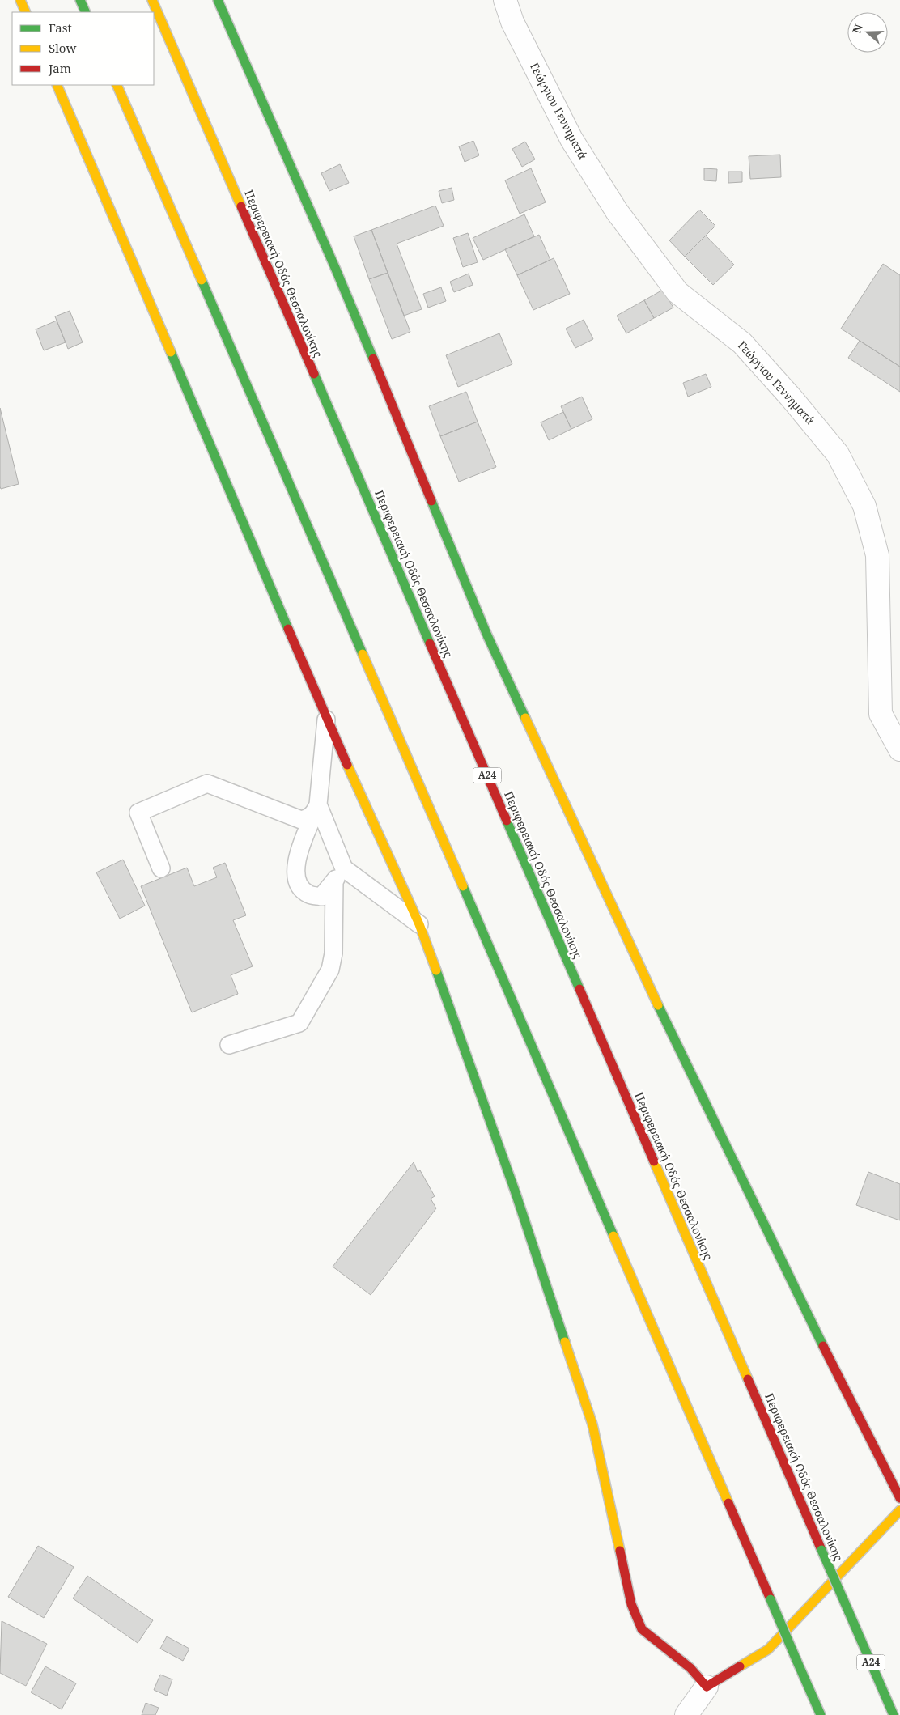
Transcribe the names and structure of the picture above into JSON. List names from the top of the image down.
{
  "streets": {
    "main road": ["Περιφερειακή Οδός Θεσσαλονίκης", "Α24"],
    "street": ["Γεώργιου Γεννηματά"]
  },
  "legend": ["Fast", "Slow", "Jam"],
  "north": "left"
}
